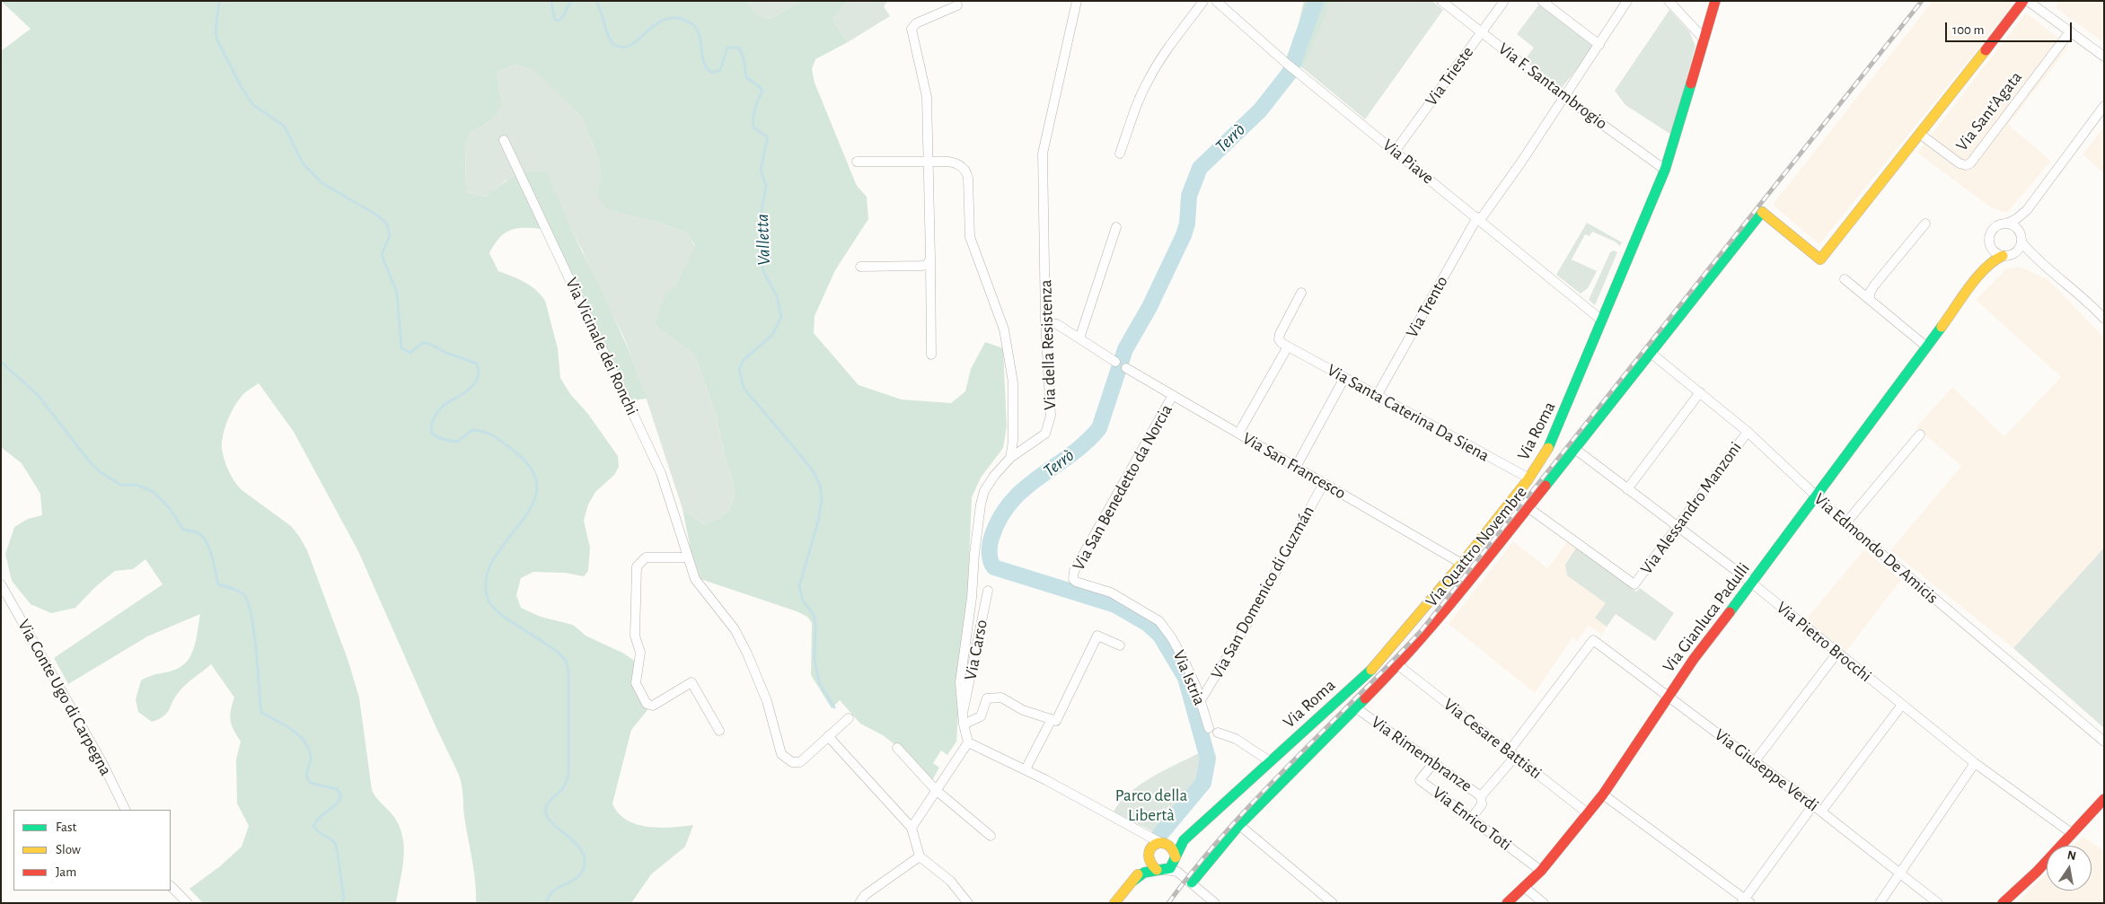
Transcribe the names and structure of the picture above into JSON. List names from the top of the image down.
{
  "streets": {
    "street": [
      "Via Trieste",
      "Via F. Santambrogio",
      "Via Sant'Agata",
      "Via Piave",
      "Via Trento",
      "Via della Resistenza",
      "Via Vicinale dei Ronchi",
      "Via Santa Caterina Da Siena",
      "Via Roma",
      "Via San Francesco",
      "Via San Benedetto da Norcia",
      "Via Alessandro Manzoni",
      "Via Quattro Novembre",
      "Via Edmondo De Amicis",
      "Via San Domenico di Guzmán",
      "Via Gianluca Padulli",
      "Via Pietro Brocchi",
      "Via Carso",
      "Via Istria",
      "Via Conte Ugo di Carpegna",
      "Via Cesare Battisti",
      "Via Rimembranze",
      "Via Giuseppe Verdi",
      "Via Enrico Toti"
    ]
  },
  "crossings": [
    ["Via Trieste", "Via F. Santambrogio"],
    ["Via Trieste", "Via Piave"],
    ["Via F. Santambrogio", "Via Trento"],
    ["Via F. Santambrogio", "Via Roma"],
    ["Via Sant'Agata", "Via Quattro Novembre"],
    ["Via Piave", "Via Trento"],
    ["Via Piave", "Via Roma"],
    ["Via Trento", "Via Santa Caterina Da Siena"],
    ["Via della Resistenza", "Via Carso"],
    ["Via Santa Caterina Da Siena", "Via Roma"],
    ["Via Roma", "Via San Francesco"],
    ["Via San Francesco", "Via San Benedetto da Norcia"],
    ["Via San Francesco", "Via San Domenico di Guzmán"],
    ["Via San Benedetto da Norcia", "Via Istria"],
    ["Via Alessandro Manzoni", "Via Quattro Novembre"],
    ["Via Alessandro Manzoni", "Via Edmondo De Amicis"],
    ["Via Alessandro Manzoni", "Via Pietro Brocchi"],
    ["Via Quattro Novembre", "Via Edmondo De Amicis"],
    ["Via Quattro Novembre", "Via Pietro Brocchi"],
    ["Via Quattro Novembre", "Via Cesare Battisti"],
    ["Via Quattro Novembre", "Via Rimembranze"],
    ["Via Edmondo De Amicis", "Via Gianluca Padulli"],
    ["Via San Domenico di Guzmán", "Via Istria"],
    ["Via Gianluca Padulli", "Via Pietro Brocchi"],
    ["Via Gianluca Padulli", "Via Cesare Battisti"],
    ["Via Gianluca Padulli", "Via Giuseppe Verdi"],
    ["Via Gianluca Padulli", "Via Enrico Toti"],
    ["Via Cesare Battisti", "Via Giuseppe Verdi"],
    ["Via Rimembranze", "Via Enrico Toti"]
  ],
  "water": ["Terrò", "Valletta"],
  "parks": ["Parco della Libertà"],
  "legend": ["Fast", "Slow", "Jam"],
  "scale_bar": "100 m",
  "north": "top"
}
